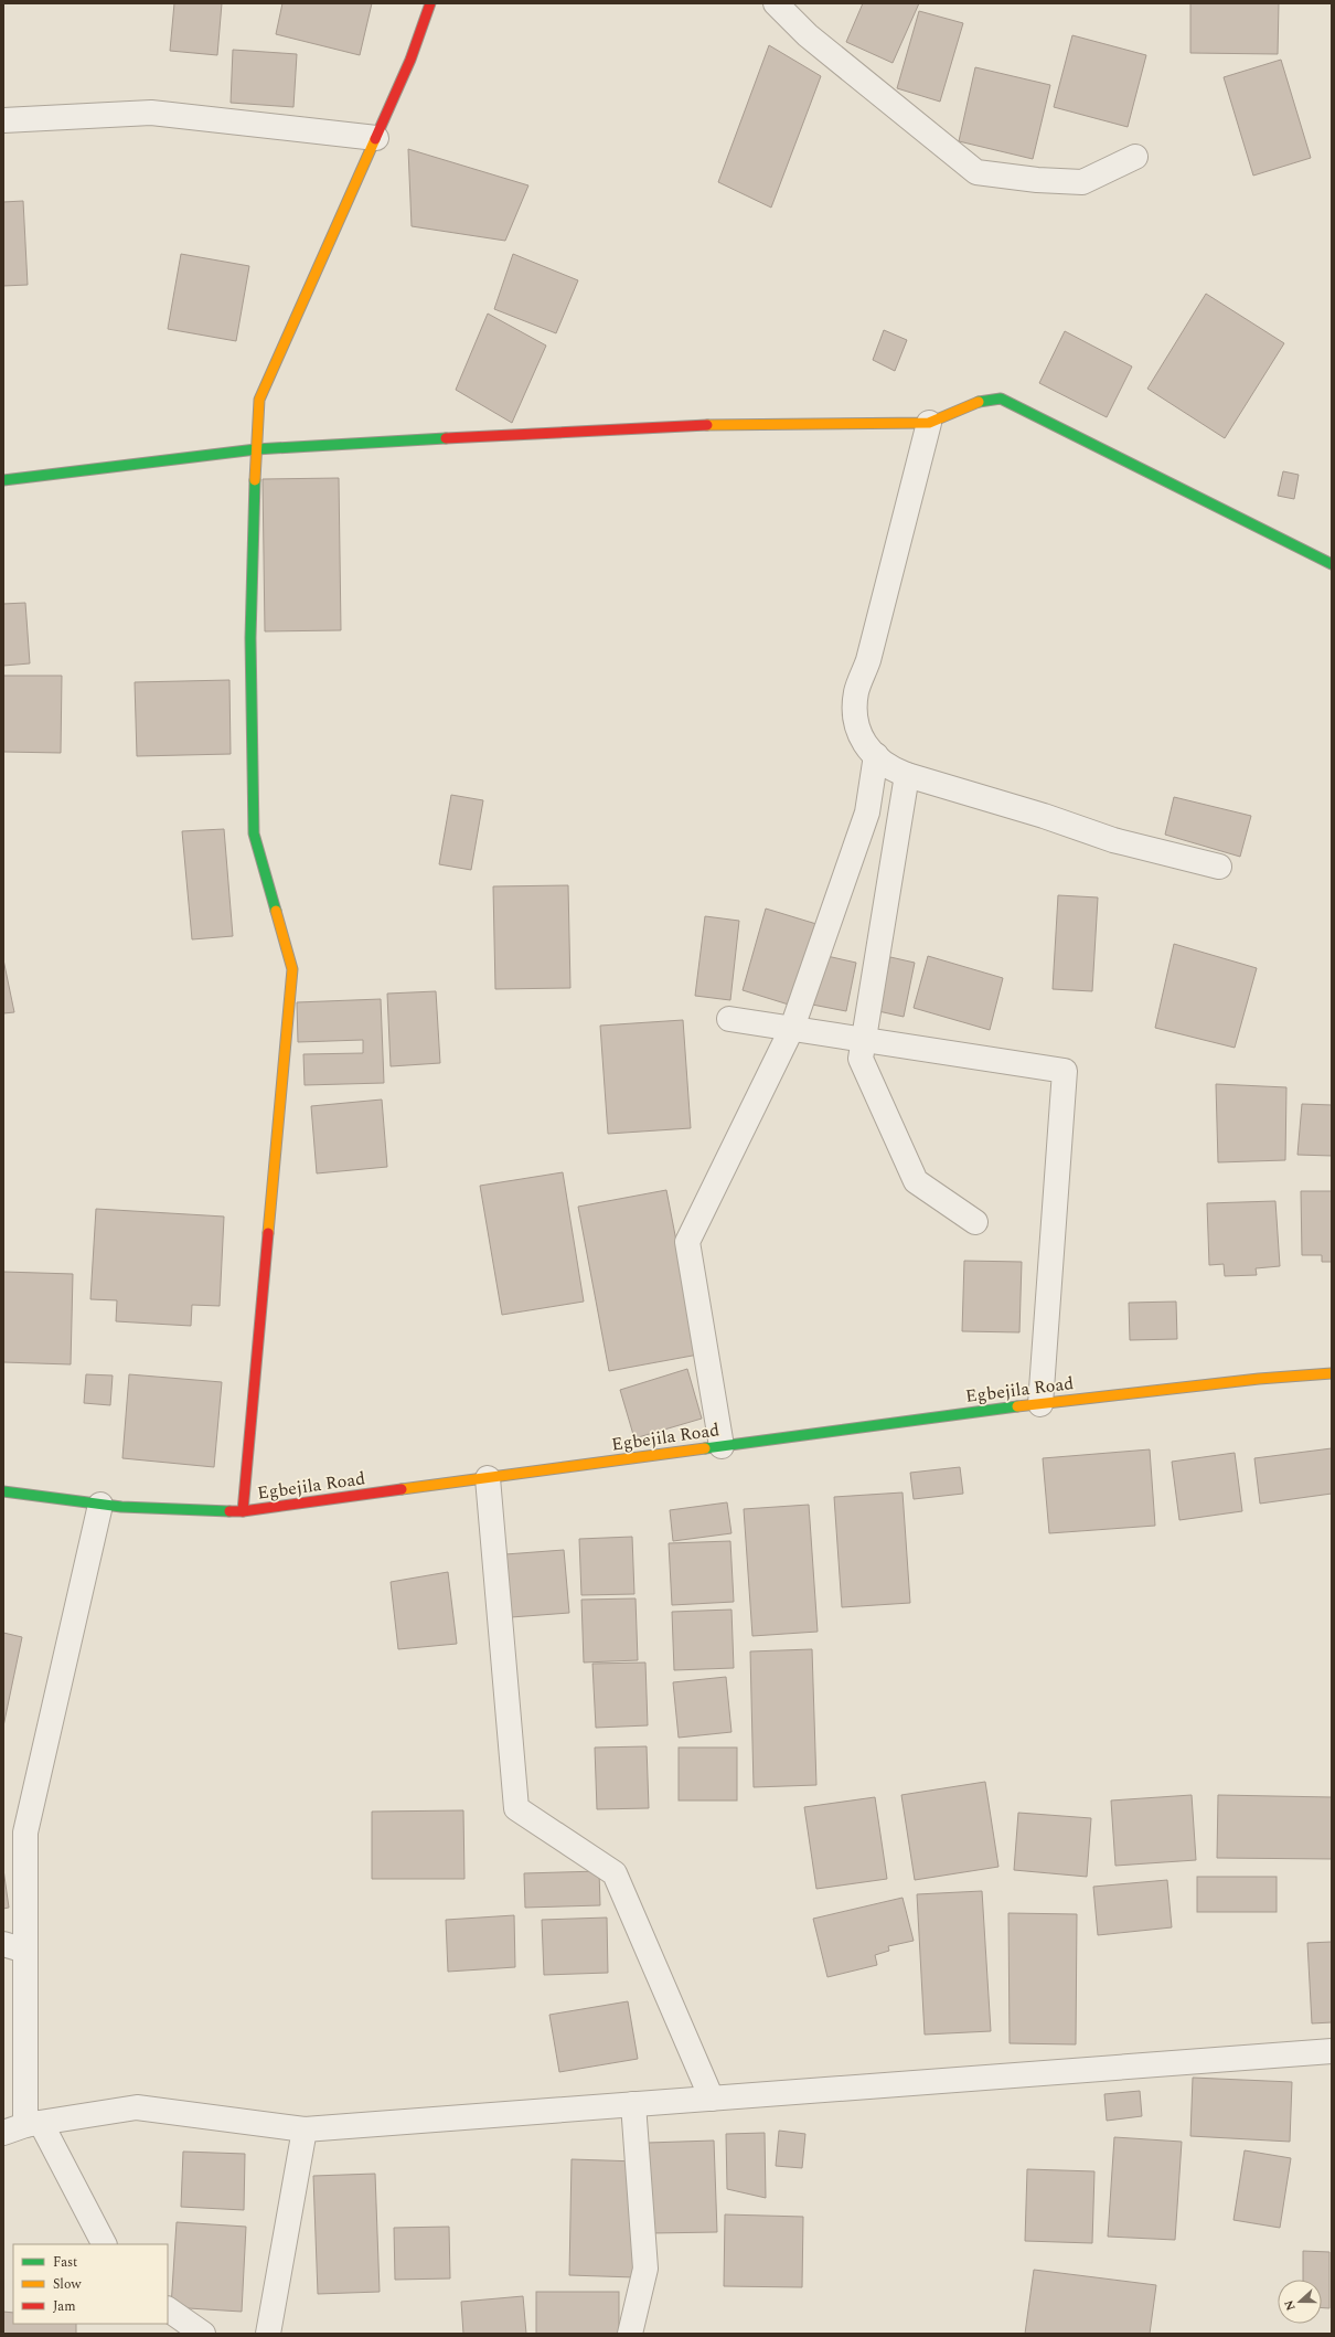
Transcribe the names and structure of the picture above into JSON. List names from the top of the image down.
{
  "streets": {
    "street": ["Egbejila Road"]
  },
  "legend": ["Fast", "Slow", "Jam"],
  "north": "left"
}
